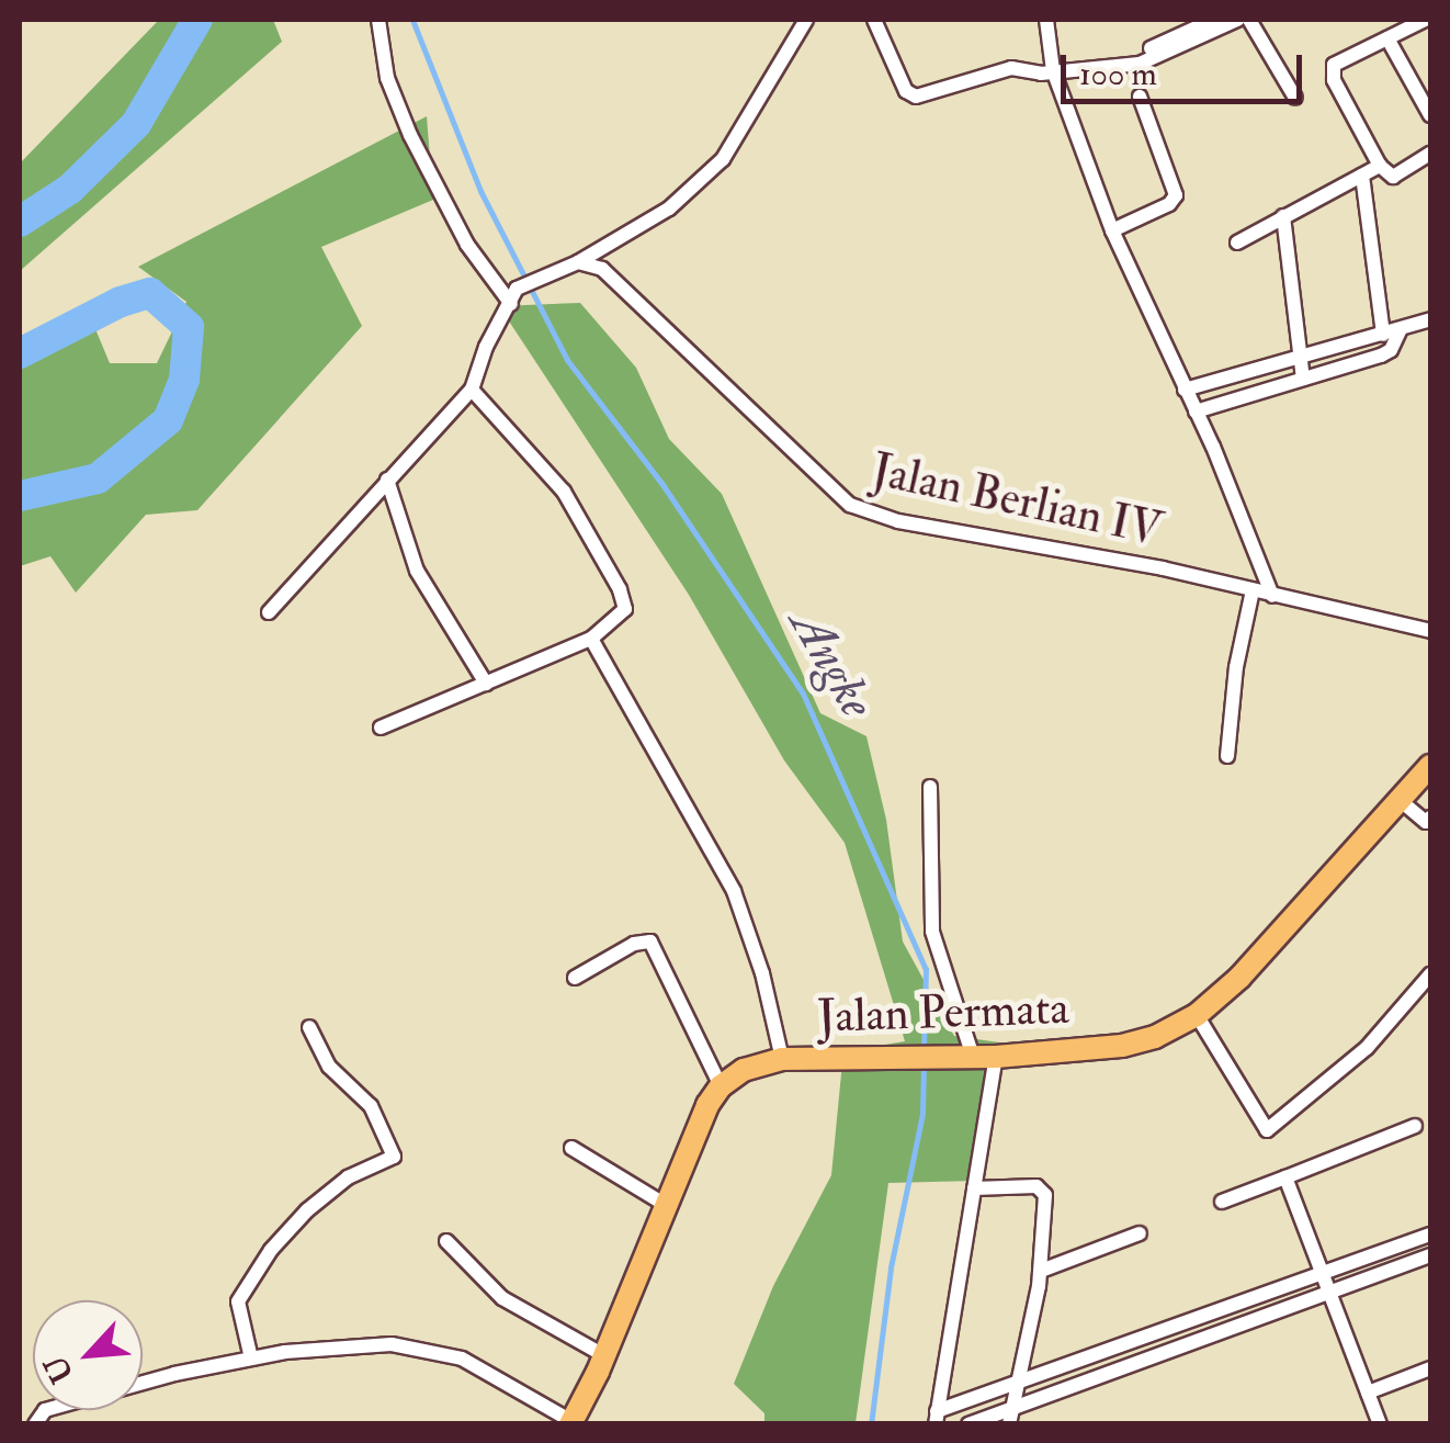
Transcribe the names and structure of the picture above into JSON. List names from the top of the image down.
{
  "streets": {
    "main road": ["Jalan Permata"],
    "street": ["Jalan Berlian IV"]
  },
  "water": ["Angke"],
  "scale_bar": "100 m",
  "north": "bottom left"
}
